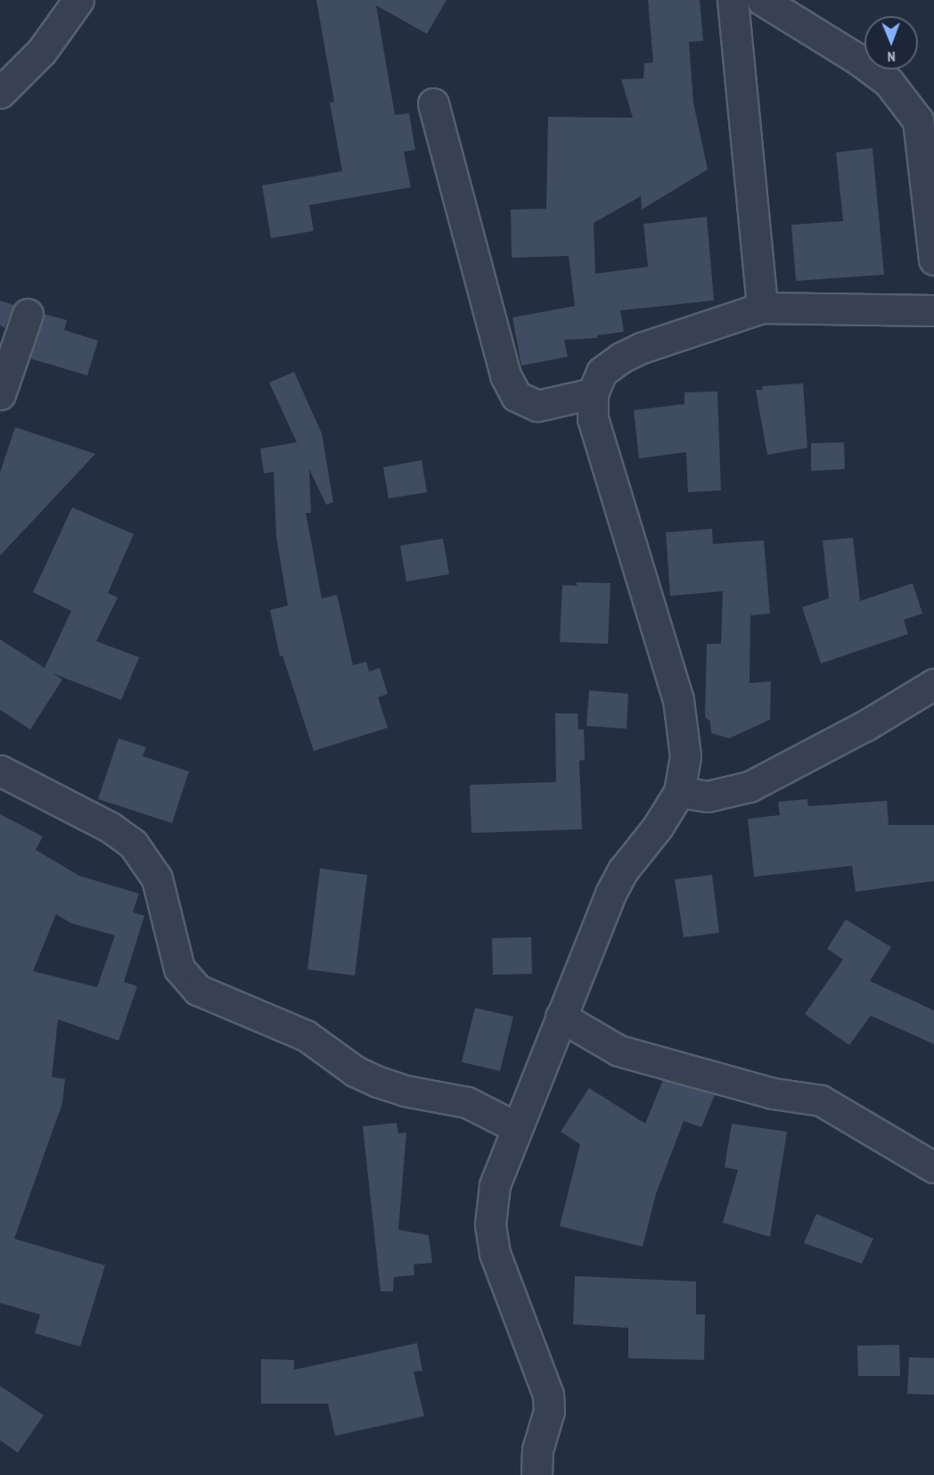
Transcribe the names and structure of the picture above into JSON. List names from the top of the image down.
{
  "north": "bottom"
}
